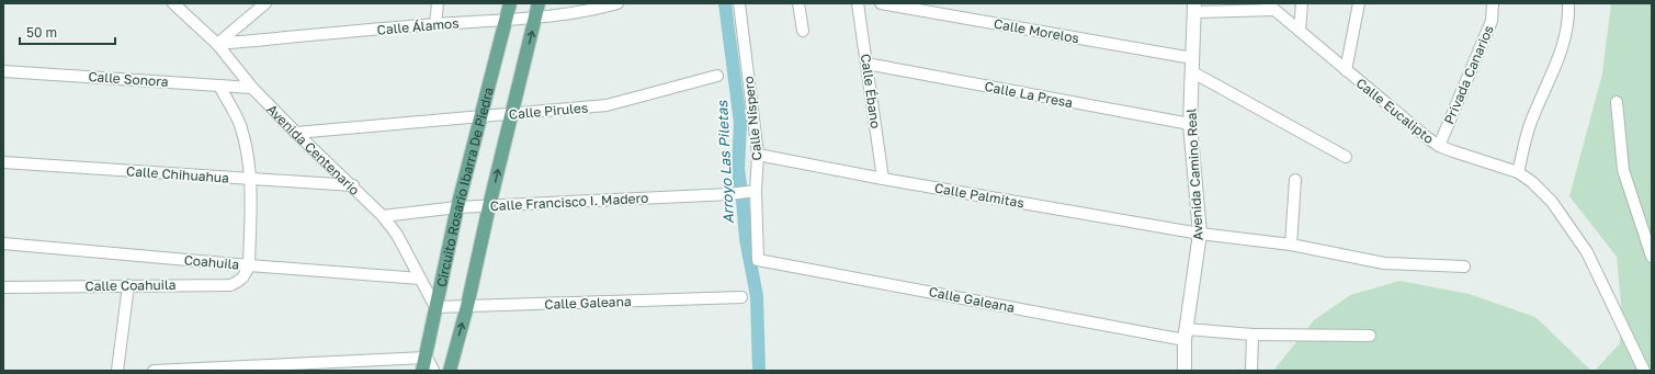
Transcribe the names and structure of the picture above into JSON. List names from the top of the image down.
{
  "streets": {
    "main road": ["Circuito Rosario Ibarra De Piedra"],
    "street": [
      "Calle Álamos",
      "Calle Morelos",
      "Privada Canarios",
      "Calle Sonora",
      "Calle Ébano",
      "Calle La Presa",
      "Calle Pirules",
      "Calle Eucalipto",
      "Calle Níspero",
      "Avenida Centenario",
      "Calle Chihuahua",
      "Avenida Camino Real",
      "Calle Palmitas",
      "Calle Francisco I. Madero",
      "Coahuila",
      "Calle Coahuila",
      "Calle Galeana"
    ]
  },
  "crossings": [
    ["Calle Álamos", "Avenida Centenario"],
    ["Calle Álamos", "Circuito Rosario Ibarra De Piedra"],
    ["Calle Morelos", "Avenida Camino Real"],
    ["Privada Canarios", "Calle Eucalipto"],
    ["Calle Sonora", "Avenida Centenario"],
    ["Calle Ébano", "Calle La Presa"],
    ["Calle Ébano", "Calle Palmitas"],
    ["Calle La Presa", "Avenida Camino Real"],
    ["Calle Pirules", "Avenida Centenario"],
    ["Calle Pirules", "Circuito Rosario Ibarra De Piedra"],
    ["Calle Níspero", "Calle Palmitas"],
    ["Calle Níspero", "Calle Francisco I. Madero"],
    ["Calle Níspero", "Calle Galeana"],
    ["Avenida Centenario", "Calle Chihuahua"],
    ["Avenida Centenario", "Circuito Rosario Ibarra De Piedra"],
    ["Avenida Centenario", "Calle Francisco I. Madero"],
    ["Avenida Centenario", "Coahuila"],
    ["Avenida Centenario", "Calle Galeana"],
    ["Avenida Camino Real", "Calle Palmitas"],
    ["Avenida Camino Real", "Calle Galeana"],
    ["Circuito Rosario Ibarra De Piedra", "Calle Francisco I. Madero"],
    ["Circuito Rosario Ibarra De Piedra", "Calle Galeana"],
    ["Coahuila", "Calle Coahuila"]
  ],
  "water": ["Arroyo Las Piletas"],
  "scale_bar": "50 m"
}
